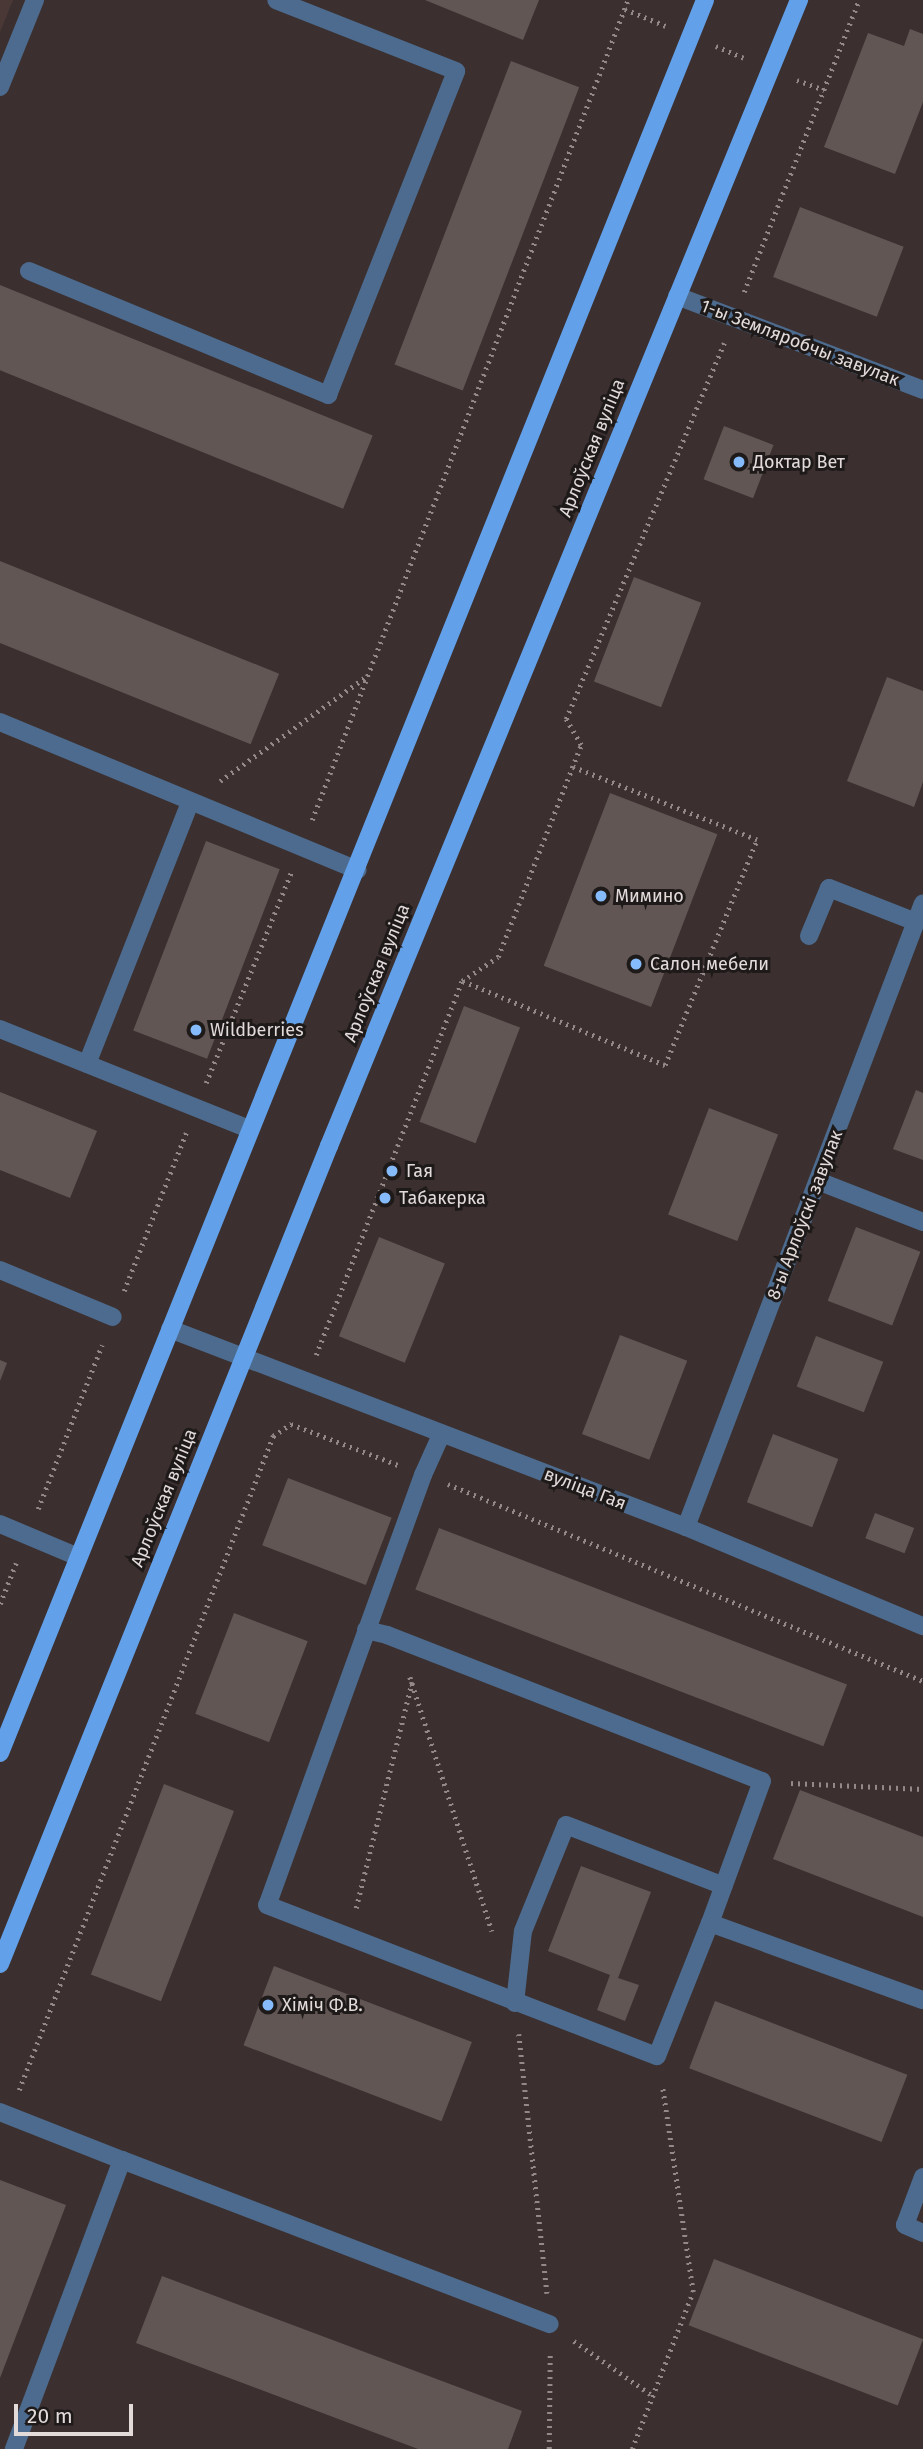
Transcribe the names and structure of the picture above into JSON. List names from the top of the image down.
{
  "streets": {
    "main road": ["Арлоўская вуліца"],
    "street": ["1-ы Земляробчы завулак", "8-ы Арлоўскі завулак", "вуліца Гая"]
  },
  "crossings": [
    ["1-ы Земляробчы завулак", "Арлоўская вуліца"],
    ["Арлоўская вуліца", "вуліца Гая"],
    ["8-ы Арлоўскі завулак", "вуліца Гая"]
  ],
  "places": [
    "Доктар Вет",
    "Мимино",
    "Салон мебели",
    "Wildberries",
    "Гая",
    "Табакерка",
    "Хіміч Ф.В."
  ],
  "scale_bar": "20 m"
}
